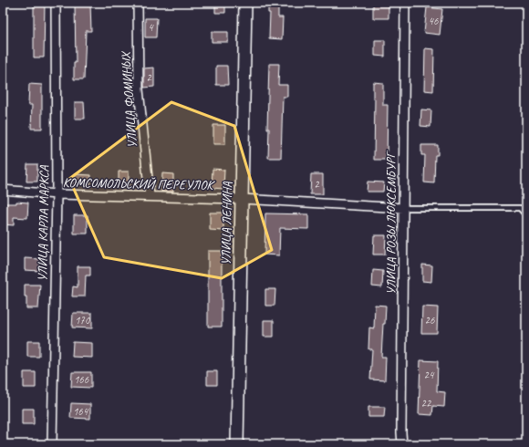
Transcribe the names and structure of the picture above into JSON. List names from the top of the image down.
{
  "streets": {
    "main road": ["УЛИЦА ЛЕНИНА"],
    "street": [
      "УЛИЦА ФОМИНЫХ",
      "КОМСОМОЛЬСКИЙ ПЕРЕУЛОК",
      "УЛИЦА КАРЛА МАРКСА",
      "УЛИЦА РОЗЫ ЛЮКСЕМБУРГ"
    ]
  },
  "crossings": [
    ["УЛИЦА ФОМИНЫХ", "КОМСОМОЛЬСКИЙ ПЕРЕУЛОК"],
    ["КОМСОМОЛЬСКИЙ ПЕРЕУЛОК", "УЛИЦА КАРЛА МАРКСА"],
    ["КОМСОМОЛЬСКИЙ ПЕРЕУЛОК", "УЛИЦА ЛЕНИНА"],
    ["КОМСОМОЛЬСКИЙ ПЕРЕУЛОК", "УЛИЦА РОЗЫ ЛЮКСЕМБУРГ"]
  ],
  "house_numbers": [
    "46",
    "4",
    "2",
    "2",
    "170",
    "26",
    "24",
    "166",
    "22",
    "164"
  ]
}
